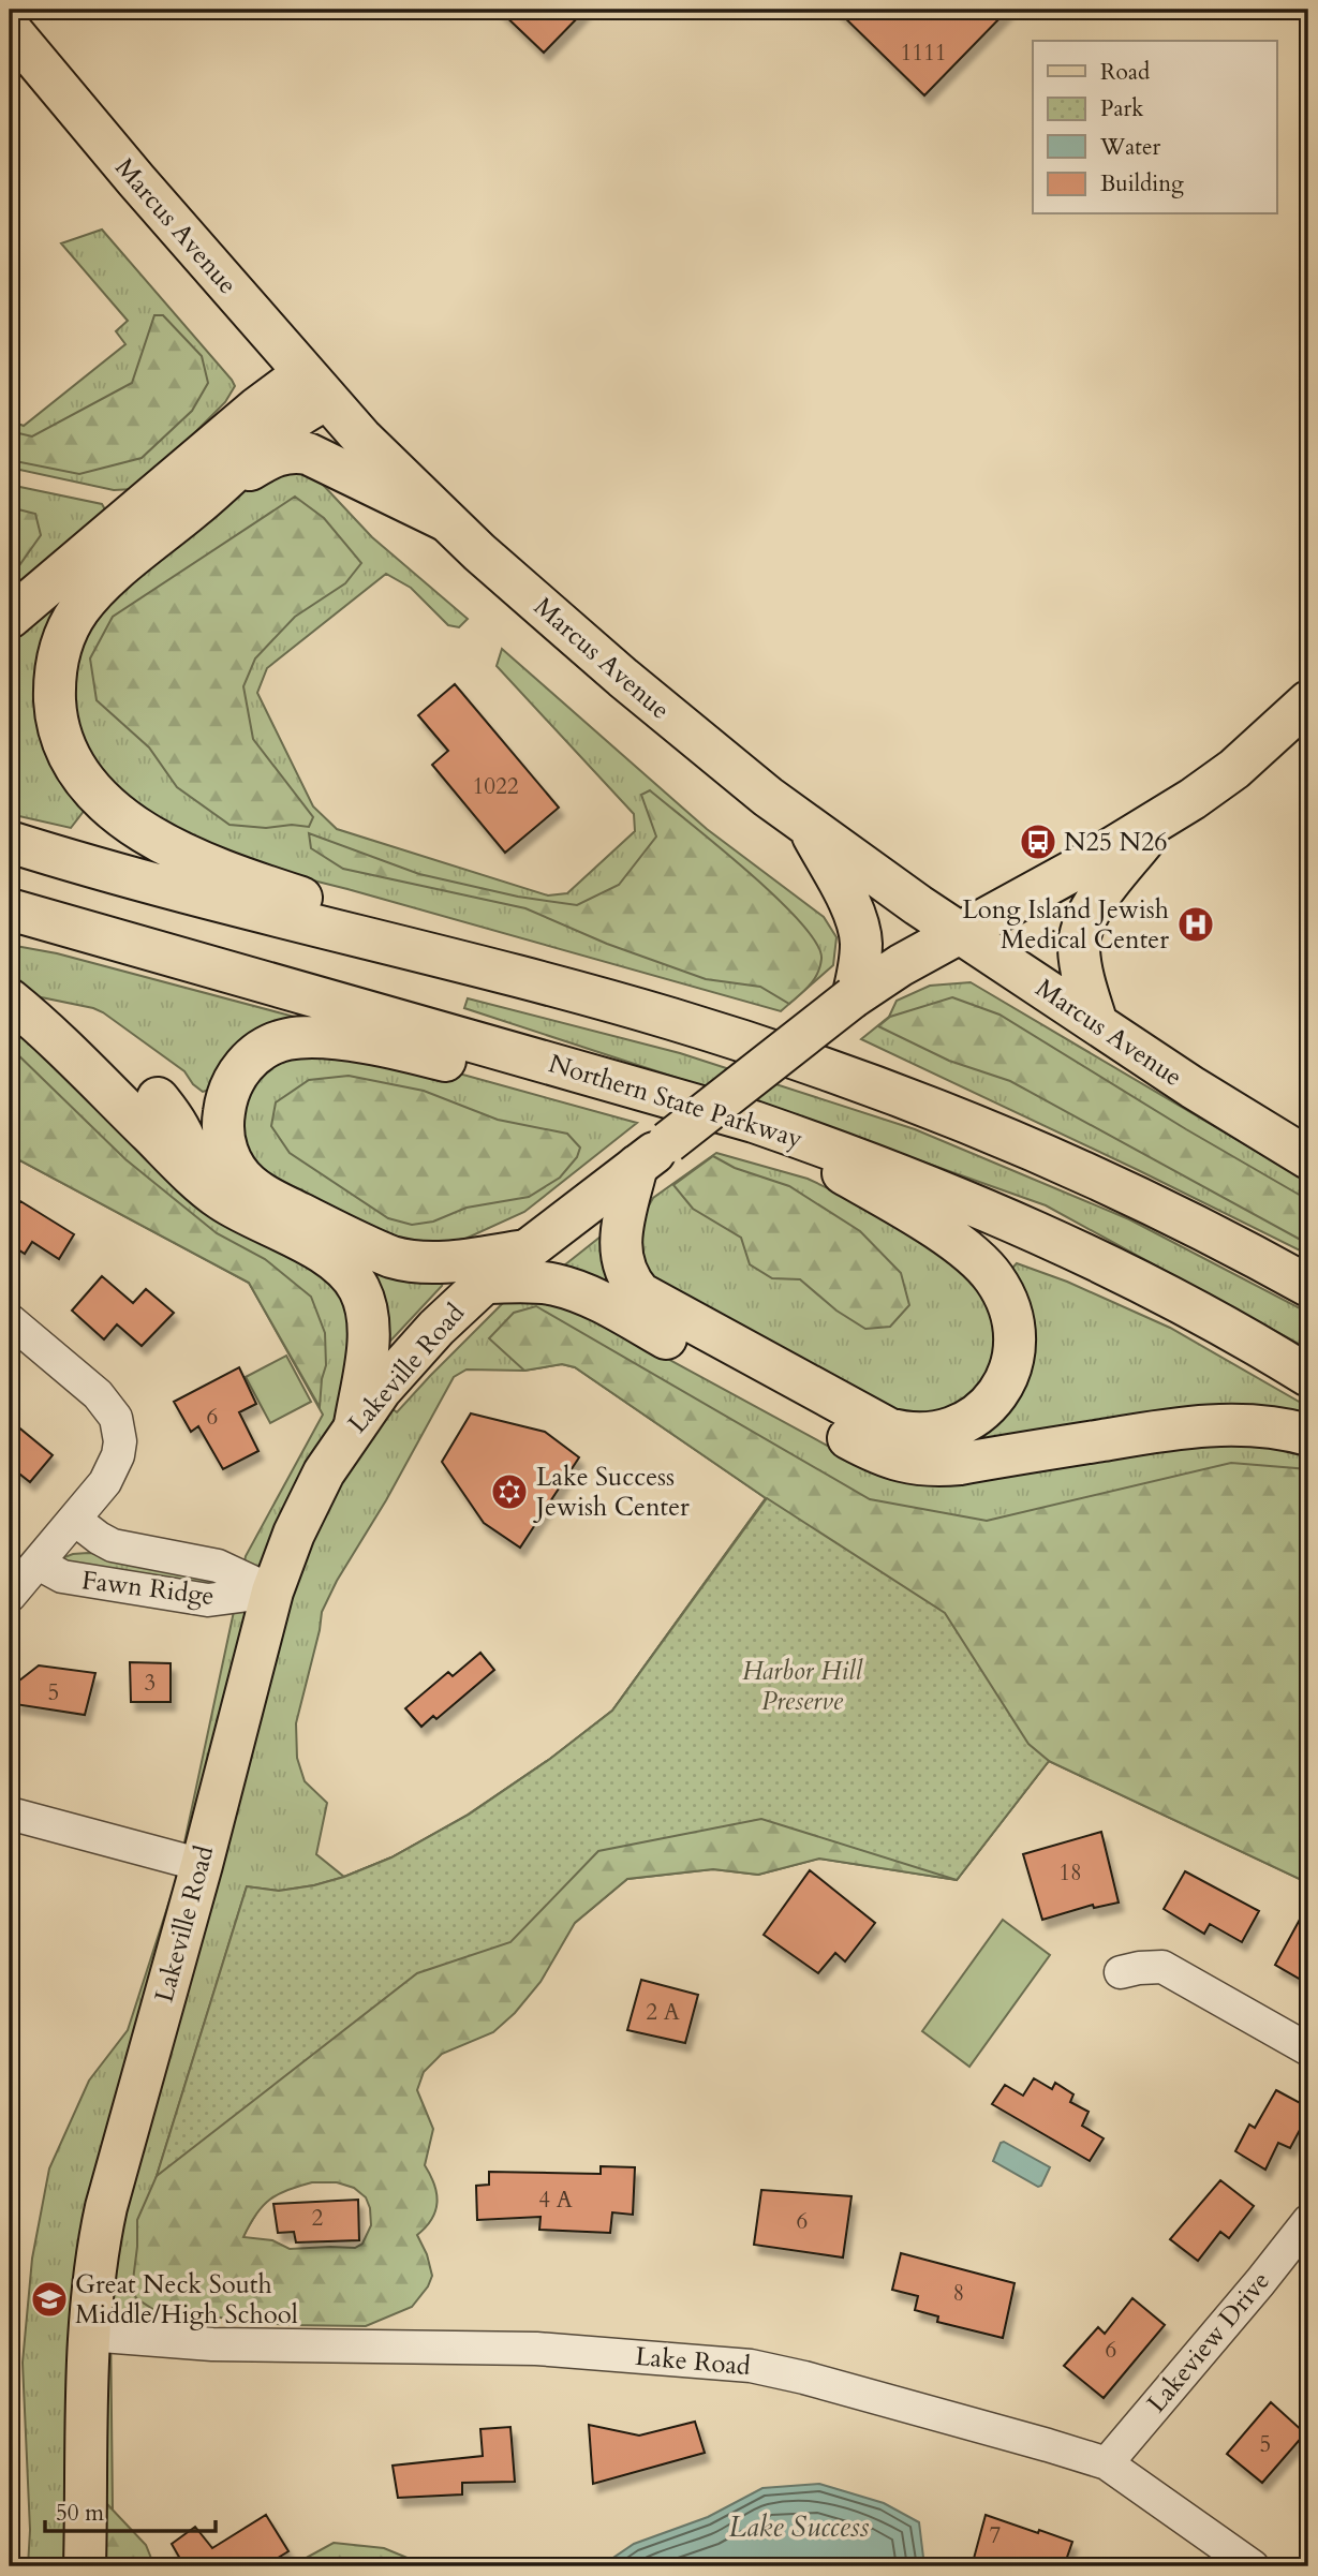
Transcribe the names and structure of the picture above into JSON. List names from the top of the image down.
{
  "streets": {
    "main road": ["Marcus Avenue", "Northern State Parkway", "Lakeville Road"],
    "street": ["Fawn Ridge", "Lakeview Drive", "Lake Road"]
  },
  "crossings": [
    ["Marcus Avenue", "Lakeville Road"],
    ["Lakeville Road", "Fawn Ridge"],
    ["Lakeville Road", "Lake Road"],
    ["Lakeview Drive", "Lake Road"]
  ],
  "water": ["Lake Success"],
  "parks": ["Harbor Hill Preserve"],
  "places": {
    "bus stop": ["N25 N26"],
    "hospital": ["Long Island Jewish Medical Center"],
    "synagogue": ["Lake Success Jewish Center"],
    "school or university": ["Great Neck South Middle/High School"]
  },
  "house_numbers": [
    "1111",
    "1022",
    "6",
    "3",
    "5",
    "18",
    "2 A",
    "4 A",
    "2",
    "6",
    "8",
    "6",
    "5",
    "7"
  ],
  "legend": [
    "Road",
    "Park",
    "Water",
    "Building"
  ],
  "scale_bar": "50 m"
}
